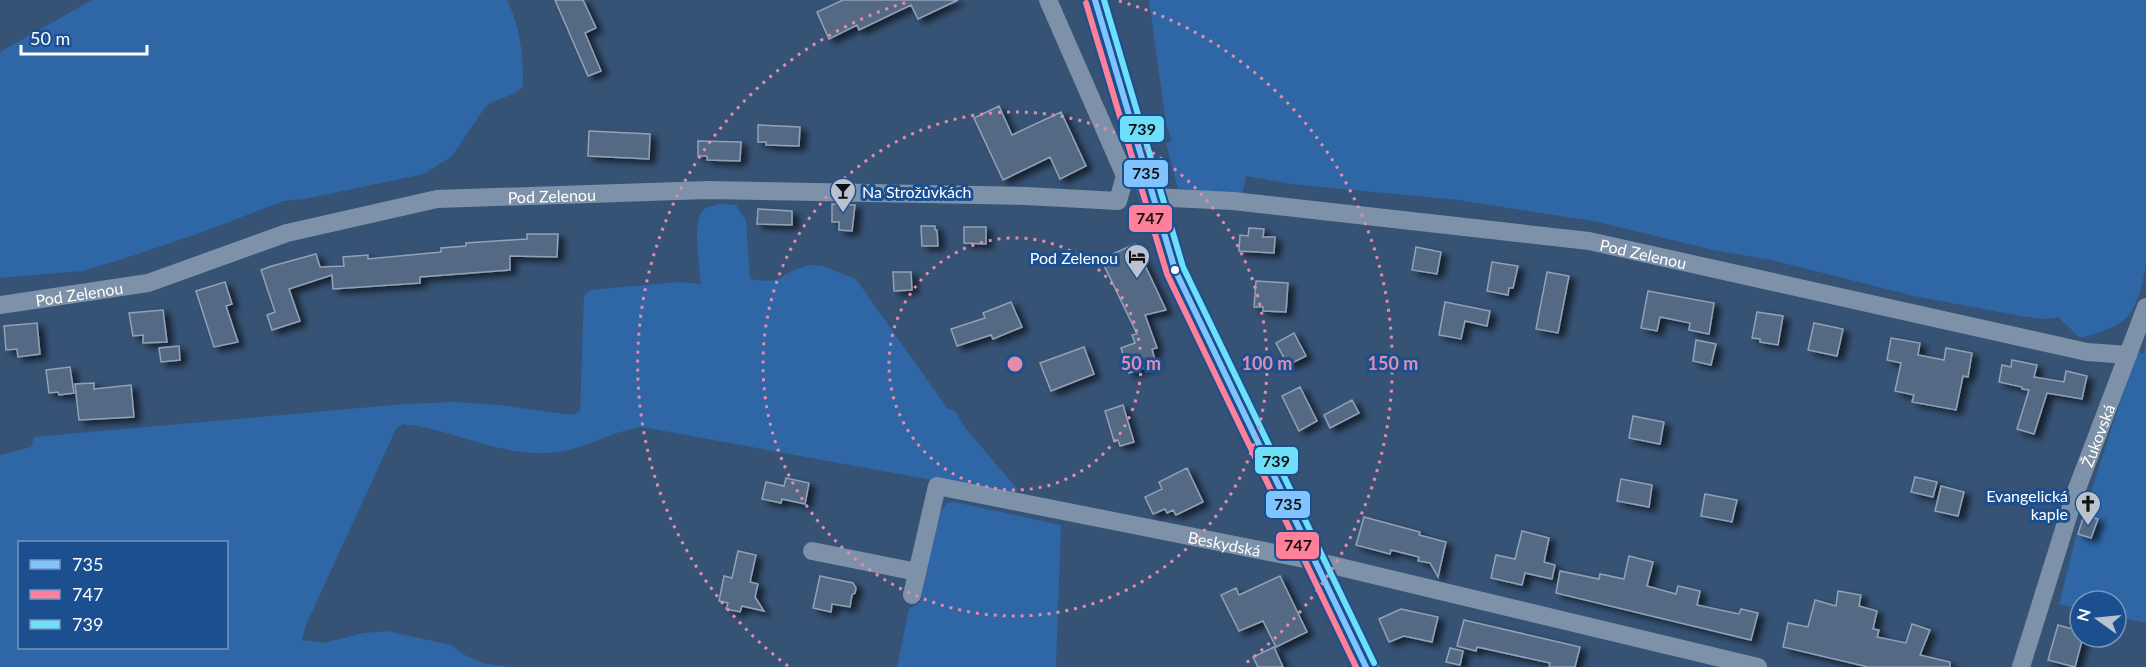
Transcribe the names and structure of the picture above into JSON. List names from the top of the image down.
{
  "streets": {
    "street": ["Pod Zelenou", "Žukovská", "Beskydská"]
  },
  "crossings": [
    ["Pod Zelenou", "Žukovská"]
  ],
  "places": {
    "bar": ["Na Strožůvkách"],
    "hotel": ["Pod Zelenou"],
    "church": ["Evangelická kaple"]
  },
  "lines": ["transit line 735", "transit line 739", "transit line 747"],
  "legend": ["735", "747", "739"],
  "scale_bar": "50 m",
  "north": "left",
  "rings": ["50 m", "100 m", "150 m"]
}
